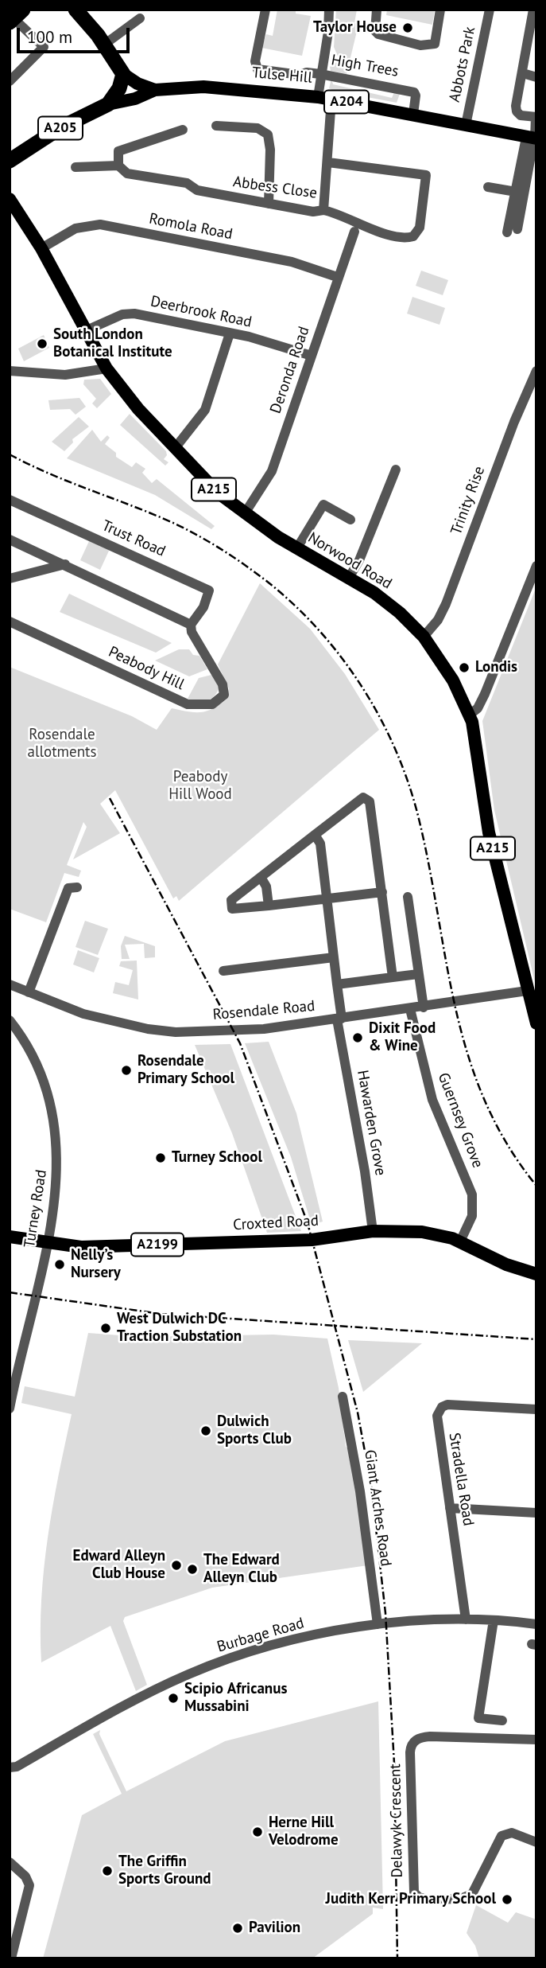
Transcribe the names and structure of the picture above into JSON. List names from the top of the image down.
{
  "streets": {
    "highway": ["Tulse Hill", "A205"],
    "main road": [
      "A204",
      "A215",
      "Norwood Road",
      "Croxted Road",
      "A2199"
    ],
    "street": [
      "Abbots Park",
      "High Trees",
      "Abbess Close",
      "Romola Road",
      "Deerbrook Road",
      "Deronda Road",
      "Trinity Rise",
      "Trust Road",
      "Peabody Hill",
      "Rosendale Road",
      "Guernsey Grove",
      "Hawarden Grove",
      "Turney Road",
      "Stradella Road",
      "Giant Arches Road",
      "Burbage Road",
      "Delawyk Crescent"
    ]
  },
  "crossings": [
    ["Abbots Park", "Tulse Hill"],
    ["High Trees", "Tulse Hill"],
    ["Tulse Hill", "Abbess Close"],
    ["Romola Road", "Deronda Road"],
    ["Romola Road", "Norwood Road"],
    ["Deerbrook Road", "Deronda Road"],
    ["Deerbrook Road", "Norwood Road"],
    ["Deronda Road", "Norwood Road"],
    ["Trinity Rise", "Norwood Road"],
    ["Trust Road", "Peabody Hill"],
    ["Norwood Road", "Rosendale Road"],
    ["Rosendale Road", "Guernsey Grove"],
    ["Rosendale Road", "Hawarden Grove"],
    ["Guernsey Grove", "Croxted Road"],
    ["Hawarden Grove", "Croxted Road"],
    ["Turney Road", "Croxted Road"],
    ["Stradella Road", "Burbage Road"],
    ["Giant Arches Road", "Burbage Road"]
  ],
  "parks": ["Rosendale allotments", "Peabody Hill Wood"],
  "places": [
    "Taylor House",
    "South London Botanical Institute",
    "Londis",
    "Dixit Food & Wine",
    "Rosendale Primary School",
    "Turney School",
    "Nelly’s Nursery",
    "West Dulwich DC Traction Substation",
    "Dulwich Sports Club",
    "Edward Alleyn Club House",
    "The Edward Alleyn Club",
    "Scipio Africanus Mussabini",
    "Herne Hill Velodrome",
    "The Griffin Sports Ground",
    "Judith Kerr Primary School",
    "Pavilion"
  ],
  "scale_bar": "100 m"
}
